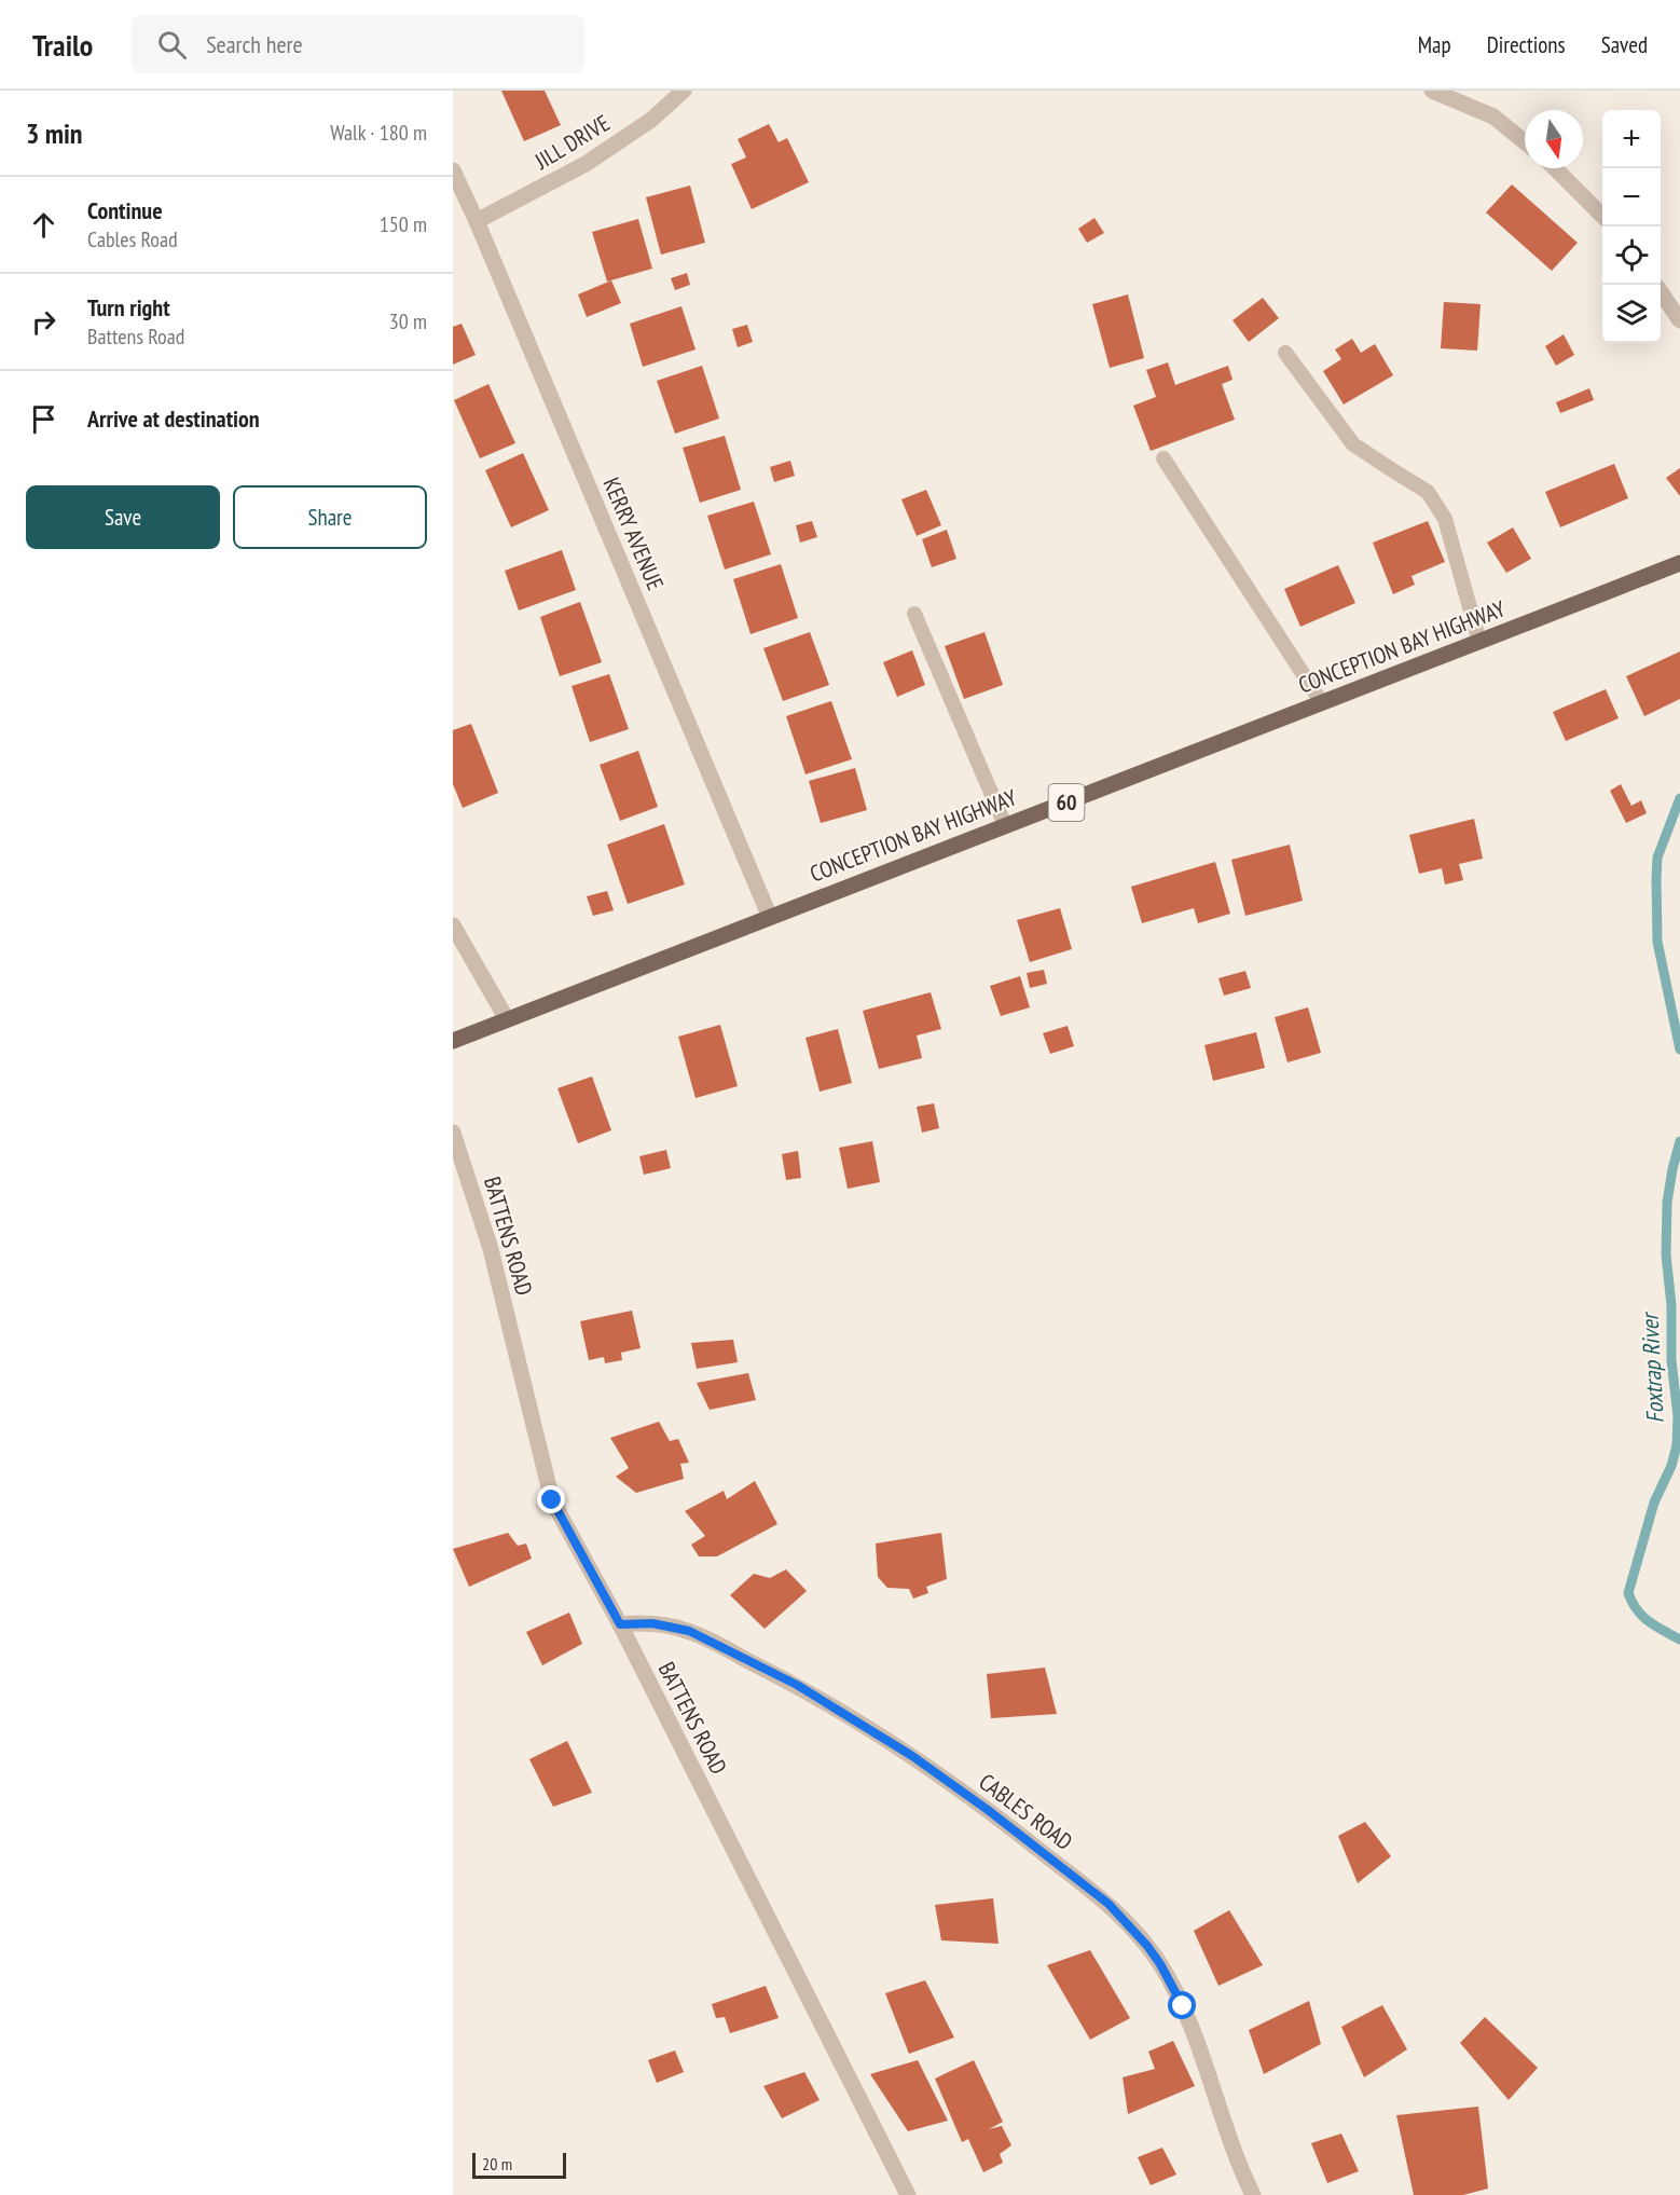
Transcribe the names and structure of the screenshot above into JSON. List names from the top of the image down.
{
  "streets": {
    "main road": ["CONCEPTION BAY HIGHWAY", "60"],
    "street": [
      "JILL DRIVE",
      "KERRY AVENUE",
      "BATTENS ROAD",
      "CABLES ROAD"
    ]
  },
  "crossings": [
    ["JILL DRIVE", "KERRY AVENUE"],
    ["KERRY AVENUE", "CONCEPTION BAY HIGHWAY"],
    ["BATTENS ROAD", "CABLES ROAD"]
  ],
  "water": ["Foxtrap River"],
  "scale_bar": "20 m",
  "north": "bottom",
  "page": {
    "header": "Trailo",
    "search": "Search here",
    "nav": ["Map", "Directions", "Saved"],
    "heading": ["3 min", "Walk · 180 m"],
    "map_buttons": ["+", "−"],
    "list": [
      ["Continue", "Cables Road", "150 m"],
      ["Turn right", "Battens Road", "30 m"],
      "Arrive at destination"
    ],
    "buttons": ["Save", "Share"],
    "scale": "20 m"
  }
}
